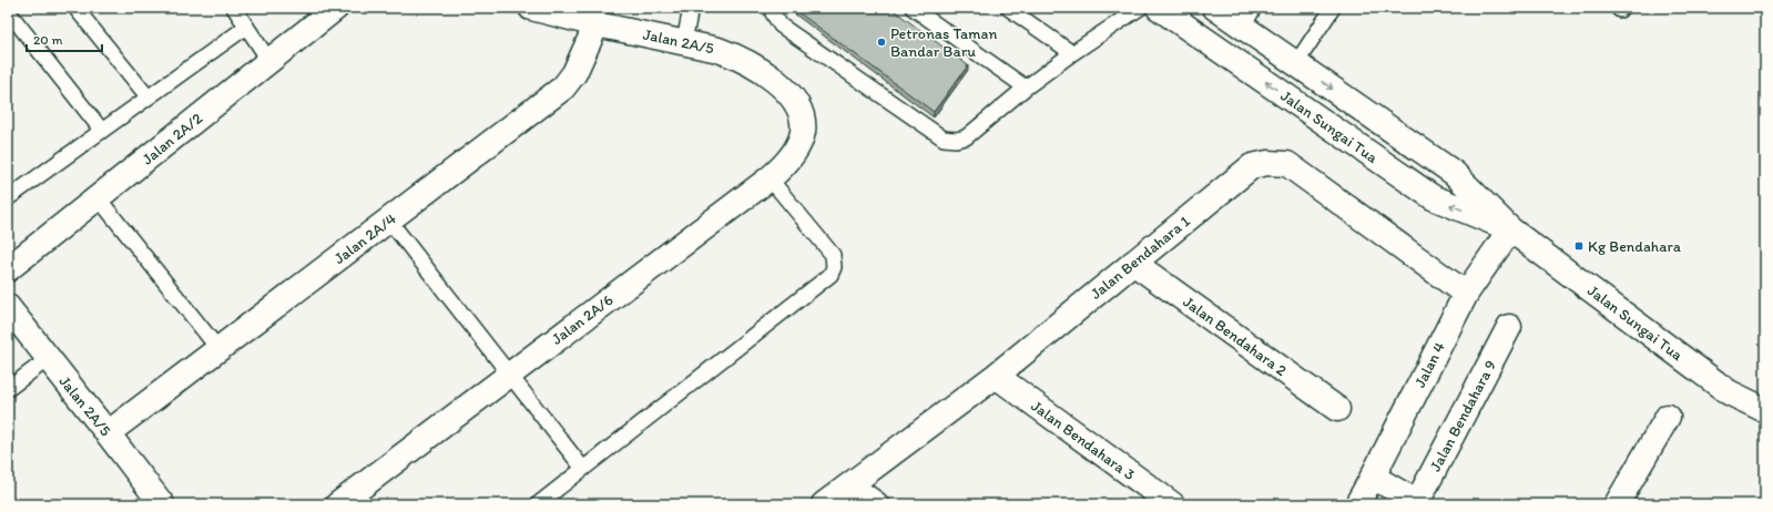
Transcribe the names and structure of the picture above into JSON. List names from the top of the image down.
{
  "streets": {
    "street": [
      "Jalan 2A/5",
      "Jalan Sungai Tua",
      "Jalan 2A/2",
      "Jalan 2A/4",
      "Jalan Bendahara 1",
      "Jalan 2A/6",
      "Jalan Bendahara 2",
      "Jalan 4",
      "Jalan Bendahara 9",
      "Jalan Bendahara 3"
    ]
  },
  "crossings": [
    ["Jalan 2A/5", "Jalan 2A/4"],
    ["Jalan 2A/5", "Jalan 2A/6"],
    ["Jalan Sungai Tua", "Jalan 4"],
    ["Jalan Bendahara 1", "Jalan Bendahara 2"],
    ["Jalan Bendahara 1", "Jalan 4"],
    ["Jalan Bendahara 1", "Jalan Bendahara 3"]
  ],
  "places": {
    "other": ["Petronas Taman Bandar Baru"],
    "transit": ["Kg Bendahara"]
  },
  "scale_bar": "20 m"
}
